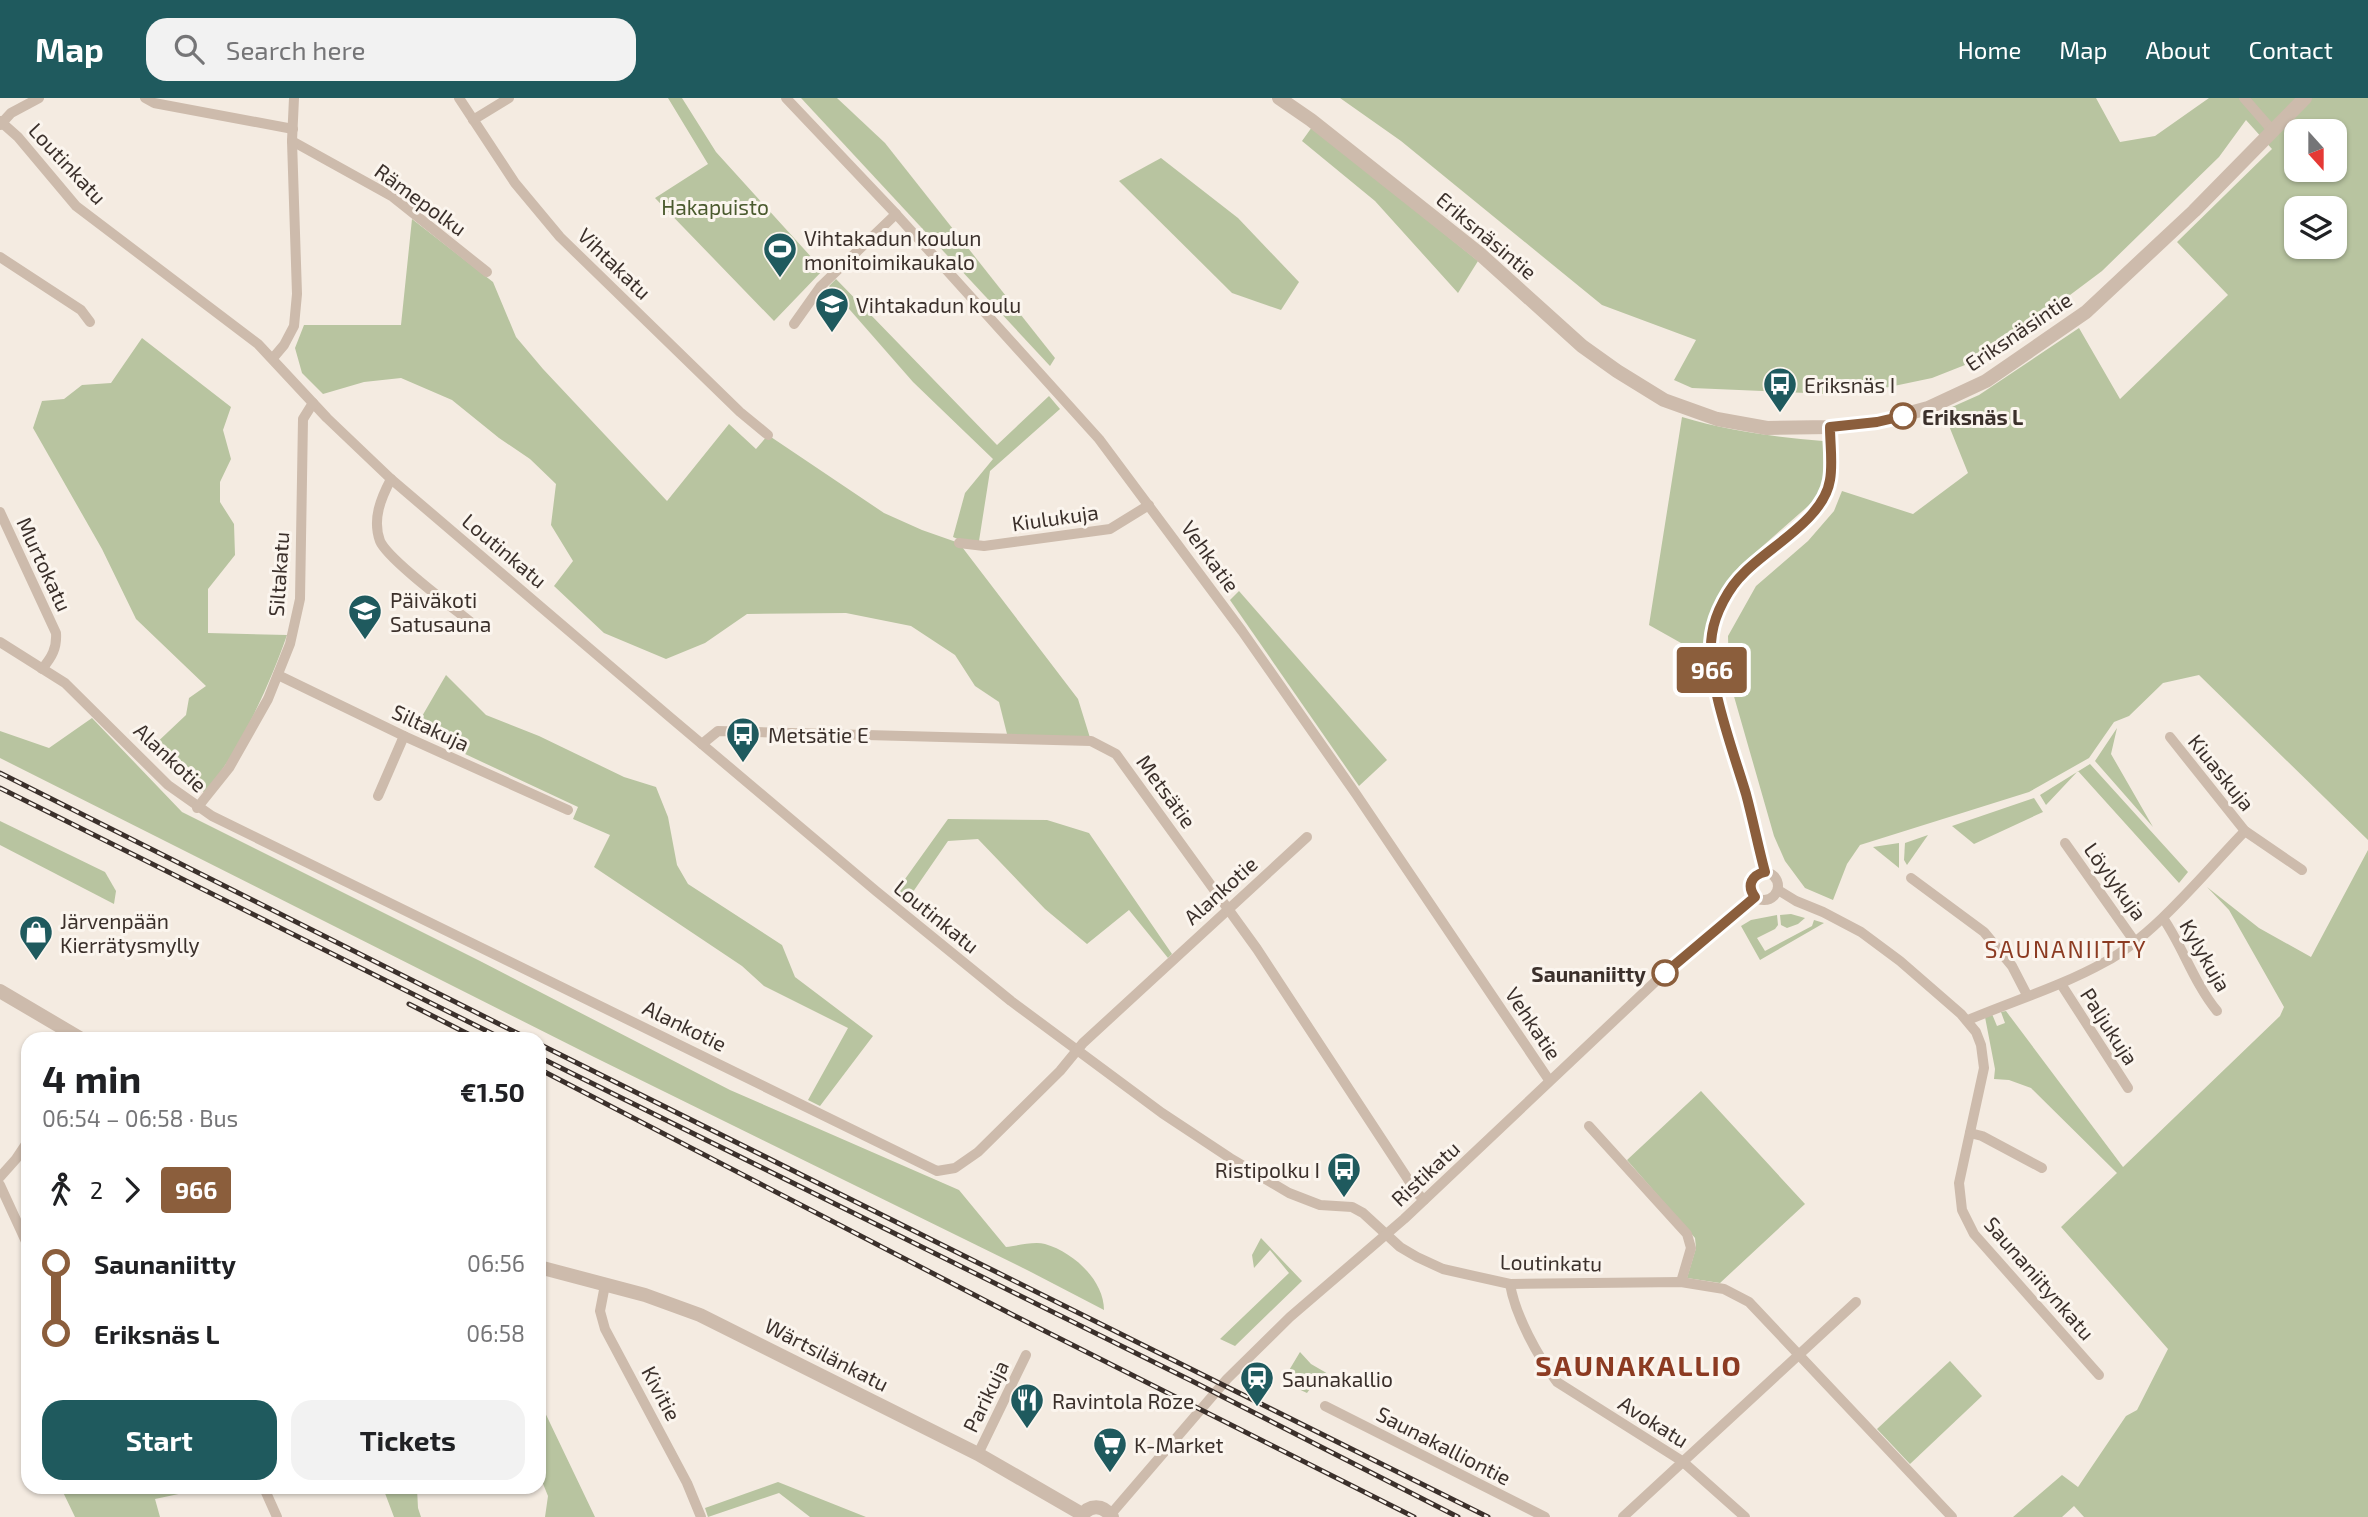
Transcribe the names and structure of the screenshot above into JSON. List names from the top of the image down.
{
  "streets": {
    "street": [
      "Loutinkatu",
      "Rämepolku",
      "Eriksnäsintie",
      "Vihtakatu",
      "Kiulukuja",
      "Vehkatie",
      "Murtokatu",
      "Siltakatu",
      "Siltakuja",
      "Alankotie",
      "Kiuaskuja",
      "Metsätie",
      "Löylykuja",
      "Kylykuja",
      "Paljukuja",
      "Ristikatu",
      "Saunaniitynkatu",
      "Wärtsilänkatu",
      "Kivitie",
      "Parikuja",
      "Avokatu",
      "Saunakalliontie"
    ]
  },
  "crossings": [
    ["Loutinkatu", "Siltakatu"],
    ["Loutinkatu", "Alankotie"],
    ["Loutinkatu", "Metsätie"],
    ["Loutinkatu", "Ristikatu"],
    ["Loutinkatu", "Avokatu"],
    ["Kiulukuja", "Vehkatie"],
    ["Vehkatie", "Ristikatu"],
    ["Murtokatu", "Alankotie"],
    ["Siltakatu", "Siltakuja"],
    ["Siltakatu", "Alankotie"],
    ["Alankotie", "Metsätie"],
    ["Metsätie", "Ristikatu"],
    ["Ristikatu", "Saunaniitynkatu"],
    ["Wärtsilänkatu", "Kivitie"],
    ["Wärtsilänkatu", "Parikuja"]
  ],
  "districts": ["SAUNANIITTY", "SAUNAKALLIO"],
  "parks": ["Hakapuisto"],
  "places": {
    "sports": ["Vihtakadun koulun monitoimikaukalo"],
    "school or university": ["Vihtakadun koulu", "Päiväkoti Satusauna"],
    "bus stop": ["Eriksnäs I", "Metsätie E", "Ristipolku I"],
    "other": ["Eriksnäs L", "Saunaniitty"],
    "shop": ["Järvenpään Kierrätysmylly"],
    "station": ["Saunakallio"],
    "restaurant": ["Ravintola Roze"],
    "supermarket": ["K-Market"]
  },
  "lines": ["bus line 966"],
  "north": "bottom",
  "page": {
    "header": "Map",
    "search": "Search here",
    "nav": [
      "Home",
      "Map",
      "About",
      "Contact"
    ],
    "on_map": "966",
    "heading": ["4 min", "06:54 – 06:58 · Bus", "€1.50"],
    "legs": ["2", "966"],
    "list": [
      {
        "name": "Saunaniitty",
        "value": "06:56"
      },
      {
        "name": "Eriksnäs L",
        "value": "06:58"
      }
    ],
    "buttons": ["Start", "Tickets"]
  }
}
